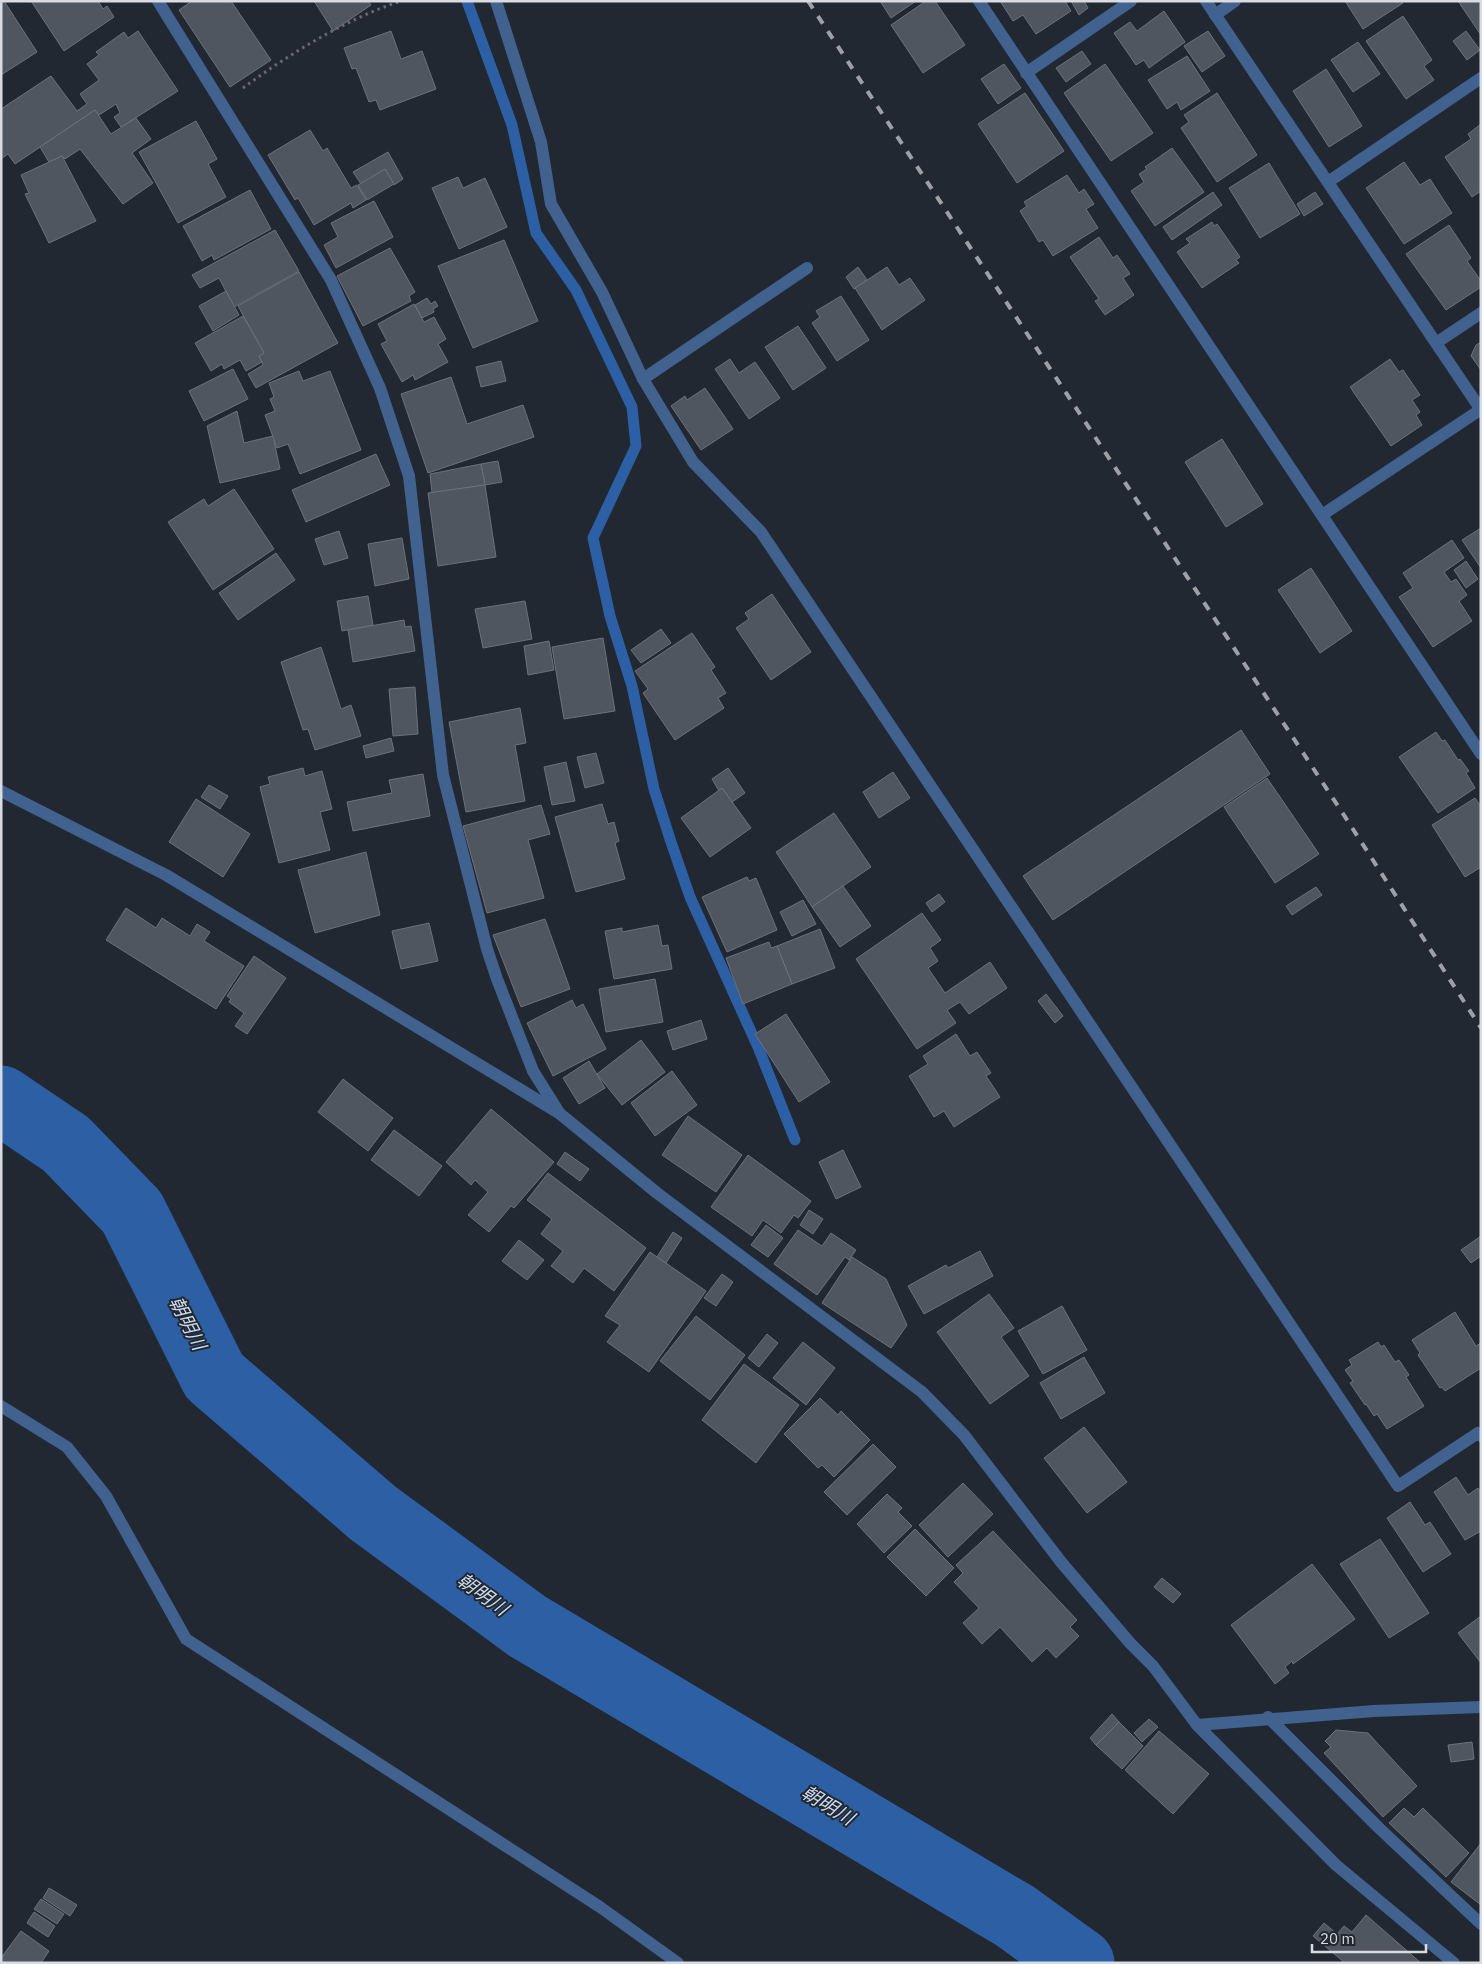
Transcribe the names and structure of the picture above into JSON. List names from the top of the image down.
{
  "water": ["朝明川"],
  "scale_bar": "20 m"
}
